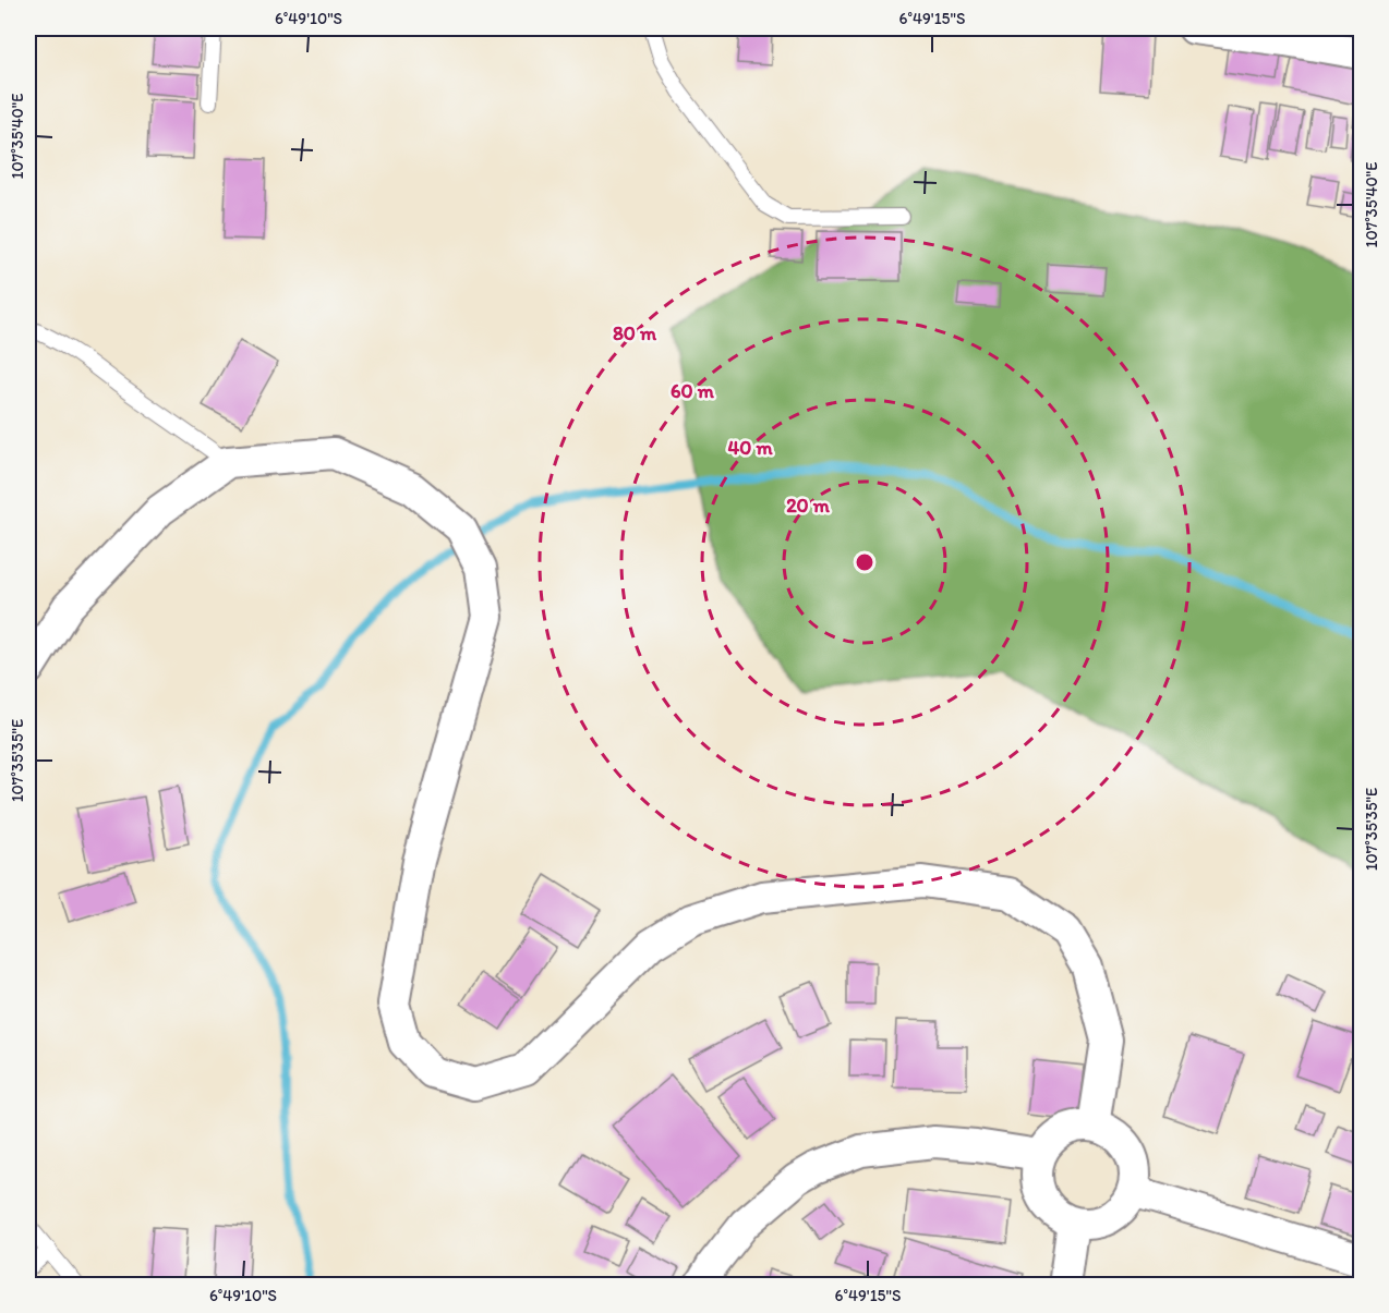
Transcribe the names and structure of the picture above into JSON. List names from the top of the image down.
{
  "coordinates": [
    "6°49'10\"S",
    "6°49'15\"S",
    "107°35'40\"E",
    "107°35'35\"E"
  ],
  "rings": [
    "80 m",
    "60 m",
    "40 m",
    "20 m"
  ]
}
